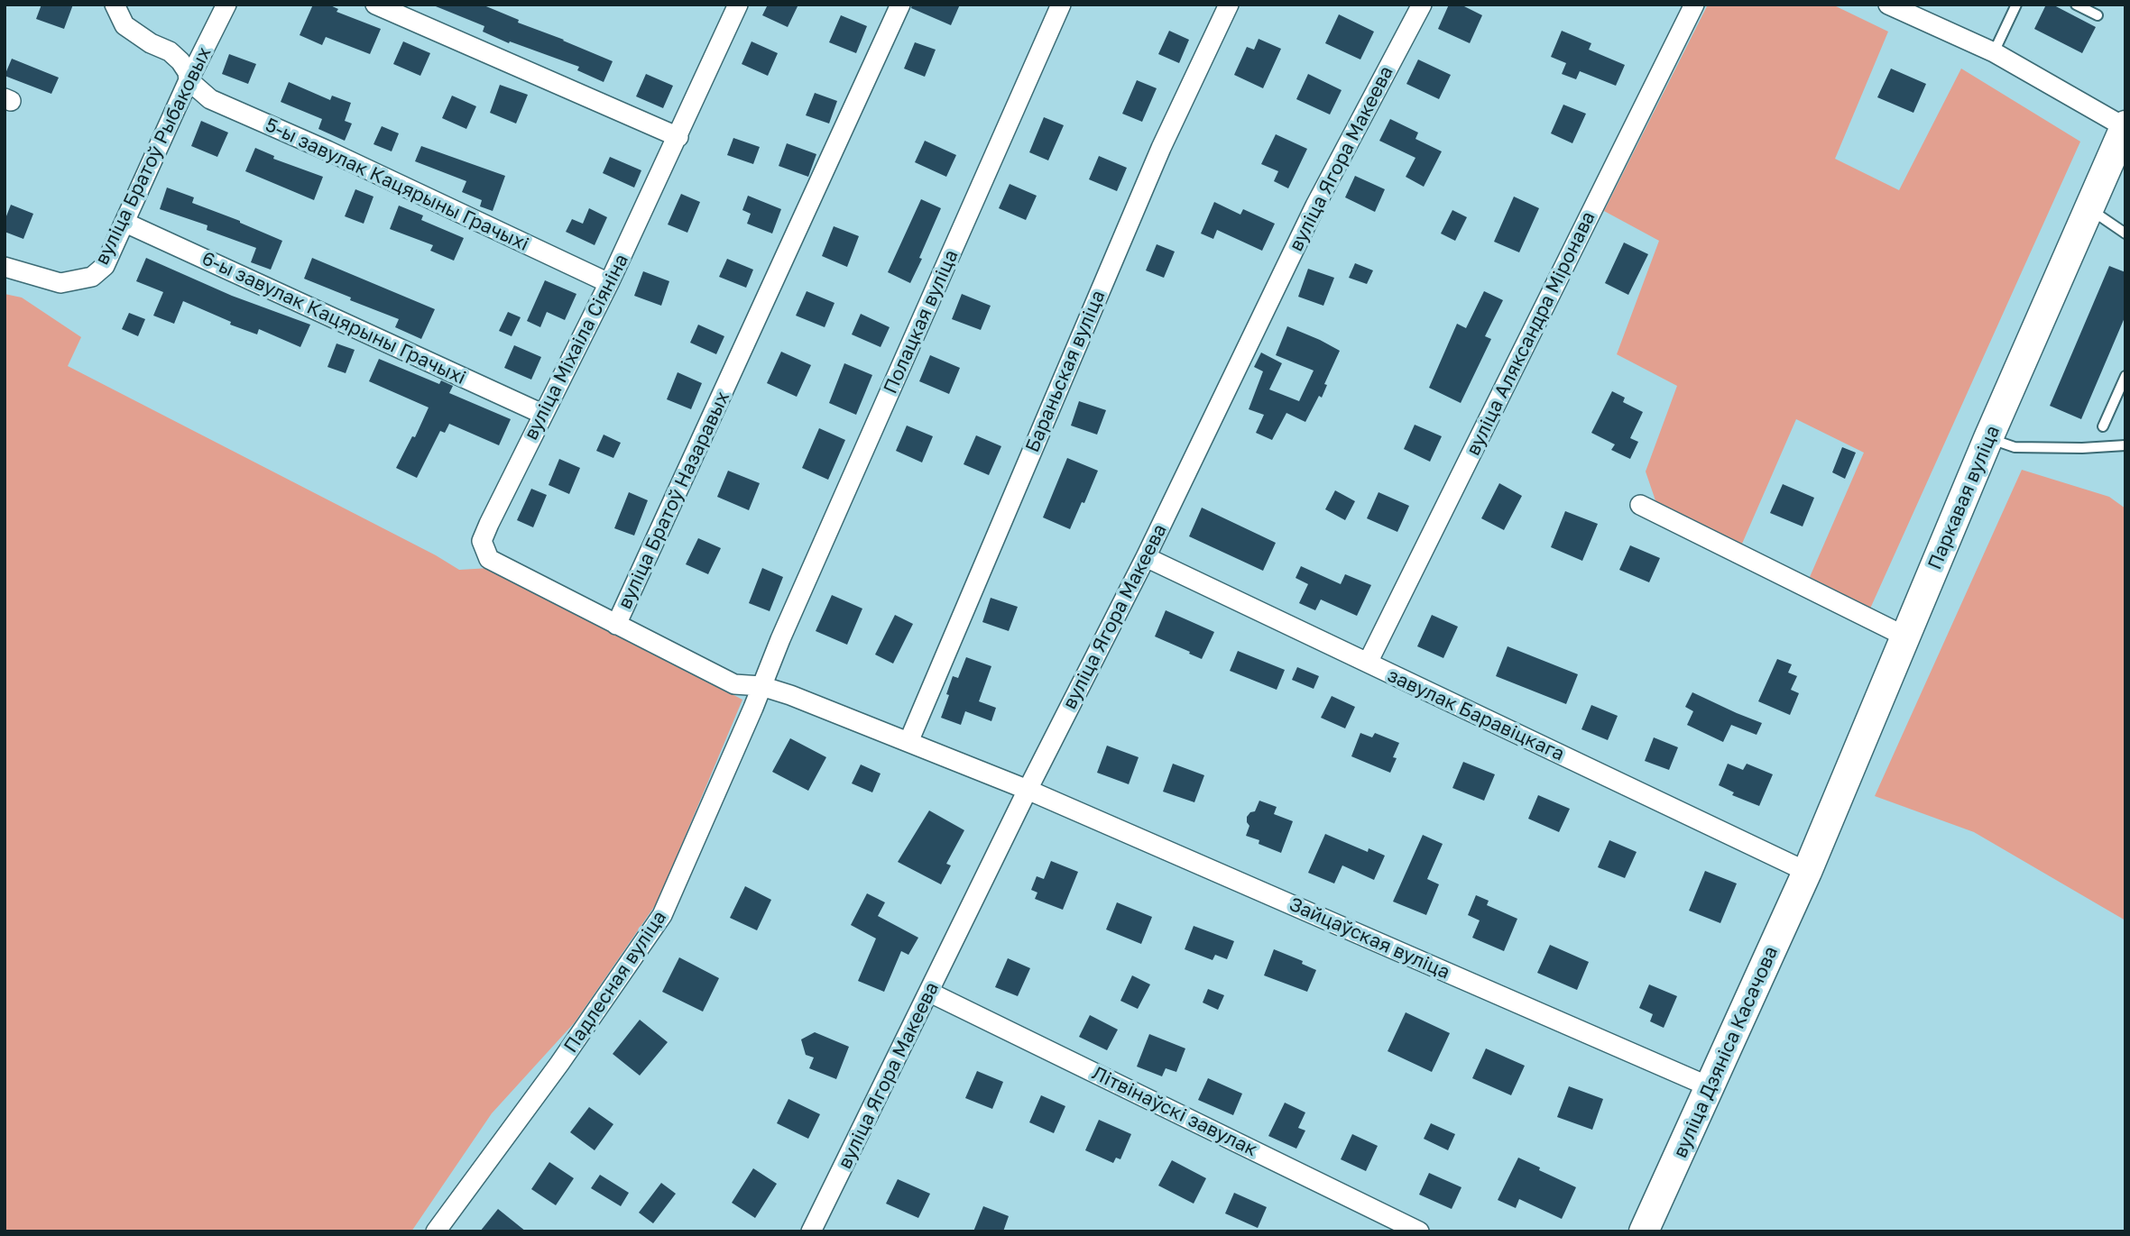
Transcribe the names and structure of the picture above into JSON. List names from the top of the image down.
{
  "streets": {
    "street": [
      "вуліца Братоў Рыбаковых",
      "вуліца Ягора Макеева",
      "5-ы завулак Кацярыны Грачыхі",
      "6-ы завулак Кацярыны Грачыхі",
      "Полацкая вуліца",
      "вуліца Аляксандра Міронава",
      "вуліца Міхаіла Сіяніна",
      "Бараньская вуліца",
      "Паркавая вуліца",
      "вуліца Братоў Назаравых",
      "завулак Баравіцкага",
      "Зайцаўская вуліца",
      "Падлесная вуліца",
      "вуліца Дзяніса Касачова",
      "Літвінаўскі завулак"
    ]
  },
  "crossings": [
    ["вуліца Братоў Рыбаковых", "5-ы завулак Кацярыны Грачыхі"],
    ["вуліца Братоў Рыбаковых", "6-ы завулак Кацярыны Грачыхі"],
    ["вуліца Ягора Макеева", "вуліца Братоў Назаравых"],
    ["вуліца Ягора Макеева", "завулак Баравіцкага"],
    ["вуліца Ягора Макеева", "Зайцаўская вуліца"],
    ["вуліца Ягора Макеева", "Літвінаўскі завулак"],
    ["5-ы завулак Кацярыны Грачыхі", "вуліца Міхаіла Сіяніна"],
    ["6-ы завулак Кацярыны Грачыхі", "вуліца Міхаіла Сіяніна"],
    ["Полацкая вуліца", "Падлесная вуліца"],
    ["вуліца Аляксандра Міронава", "завулак Баравіцкага"],
    ["вуліца Міхаіла Сіяніна", "вуліца Братоў Назаравых"],
    ["Бараньская вуліца", "вуліца Братоў Назаравых"],
    ["Паркавая вуліца", "завулак Баравіцкага"],
    ["Паркавая вуліца", "вуліца Дзяніса Касачова"],
    ["вуліца Братоў Назаравых", "Зайцаўская вуліца"],
    ["вуліца Братоў Назаравых", "Падлесная вуліца"],
    ["завулак Баравіцкага", "вуліца Дзяніса Касачова"],
    ["Зайцаўская вуліца", "вуліца Дзяніса Касачова"]
  ]
}
